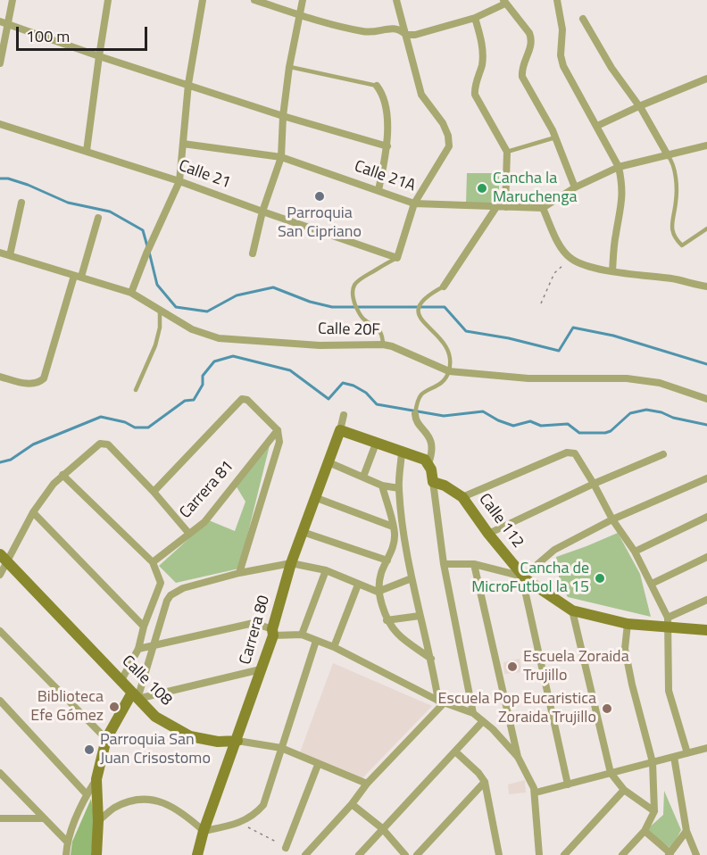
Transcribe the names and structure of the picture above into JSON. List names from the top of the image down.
{
  "streets": {
    "street": [
      "Calle 21",
      "Calle 21A",
      "Calle 20F",
      "Carrera 81",
      "Calle 112",
      "Carrera 80",
      "Calle 108"
    ]
  },
  "crossings": [
    ["Carrera 80", "Calle 108"]
  ],
  "places": [
    "Cancha la Maruchenga",
    "Parroquia San Cipriano",
    "Cancha de MicroFutbol la 15",
    "Escuela Zoraida Trujillo",
    "Biblioteca Efe Gómez",
    "Escuela Pop Eucaristica Zoraida Trujillo",
    "Parroquia San Juan Crisostomo"
  ],
  "scale_bar": "100 m"
}
